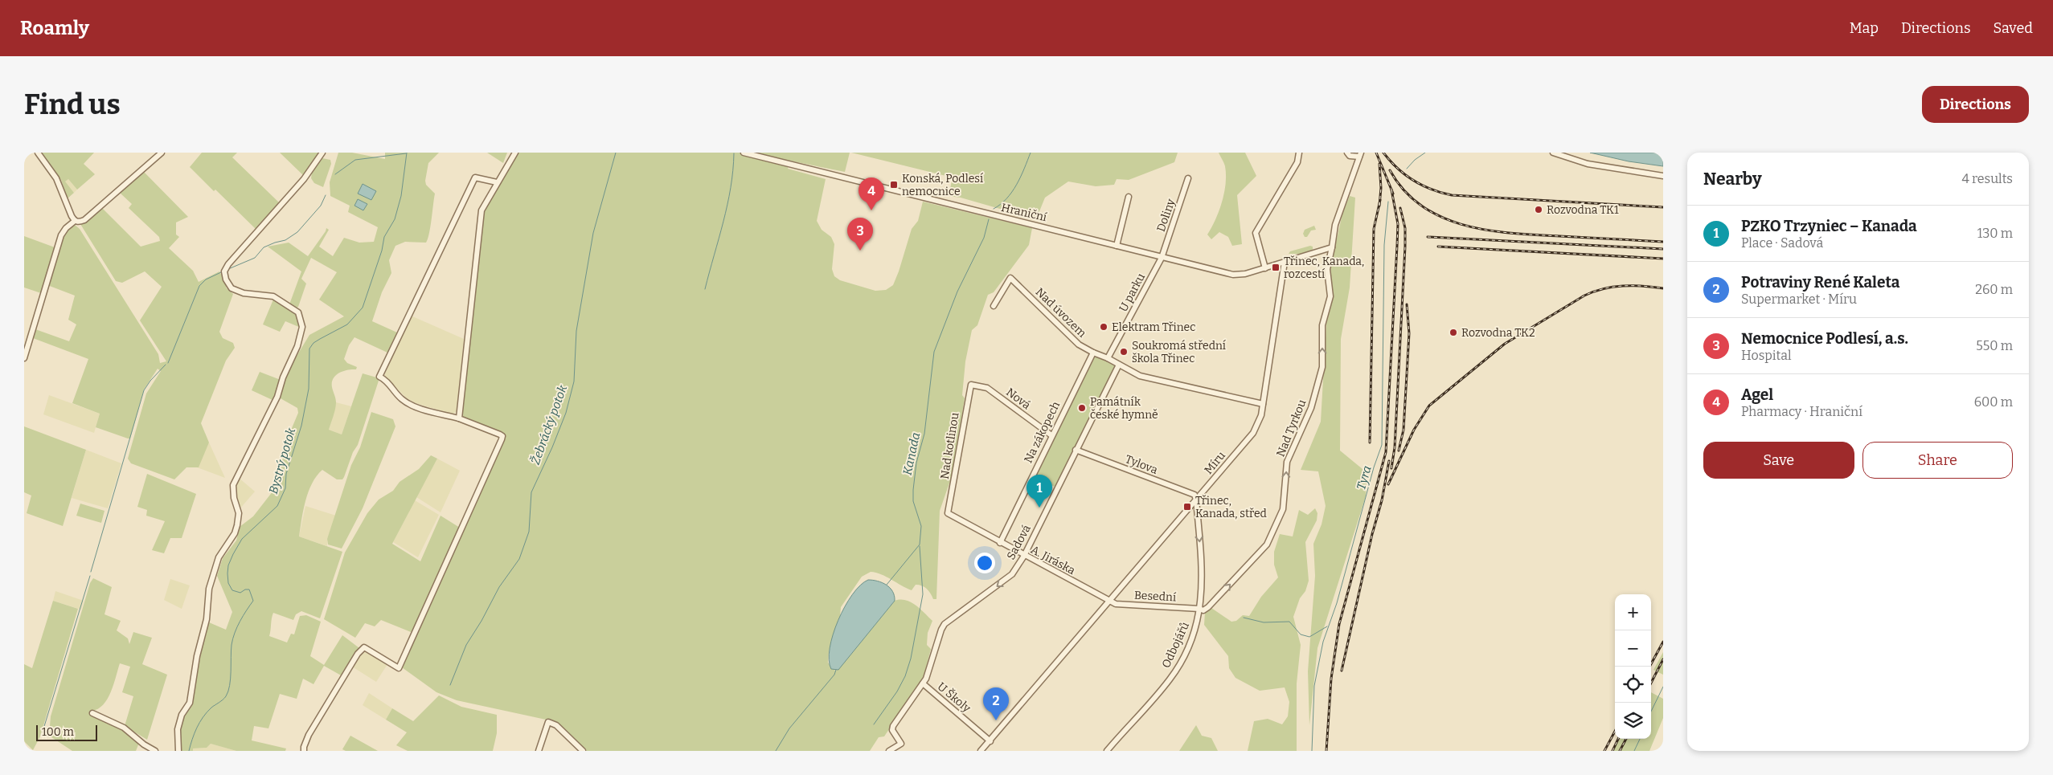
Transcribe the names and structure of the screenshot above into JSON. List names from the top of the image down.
{
  "streets": {
    "street": [
      "Hraniční",
      "Doliny",
      "U parku",
      "Nad úvozem",
      "Nová",
      "Nad Tyrkou",
      "Na zákopech",
      "Nad kotlinou",
      "Míru",
      "Tylova",
      "Sadová",
      "A. Jiráska",
      "Besední",
      "Odbojářů",
      "U Školy"
    ]
  },
  "crossings": [
    ["Hraniční", "Doliny"],
    ["Hraniční", "U parku"],
    ["Hraniční", "Míru"],
    ["Doliny", "U parku"],
    ["U parku", "Nad úvozem"],
    ["Nad úvozem", "Na zákopech"],
    ["Nad úvozem", "Míru"],
    ["Nad úvozem", "Sadová"],
    ["Nová", "Na zákopech"],
    ["Nová", "Nad kotlinou"],
    ["Nad Tyrkou", "Besední"],
    ["Nad Tyrkou", "Odbojářů"],
    ["Na zákopech", "A. Jiráska"],
    ["Nad kotlinou", "A. Jiráska"],
    ["Míru", "Tylova"],
    ["Míru", "A. Jiráska"],
    ["Míru", "Besední"],
    ["Míru", "Odbojářů"],
    ["Míru", "U Školy"],
    ["Tylova", "Sadová"],
    ["Tylova", "Odbojářů"],
    ["Sadová", "A. Jiráska"],
    ["Sadová", "U Školy"],
    ["A. Jiráska", "Besední"],
    ["Besední", "Odbojářů"]
  ],
  "one_way": ["Nad Tyrkou", "Sadová", "Odbojářů"],
  "water": [
    "Žebrácký potok",
    "Kanada",
    "Bystrý potok",
    "Tyra"
  ],
  "places": {
    "transit": ["Konská, Podlesí nemocnice", "Třinec, Kanada, rozcestí", "Třinec, Kanada, střed"],
    "other": [
      "Rozvodna TK1",
      "Elektram Třinec",
      "Rozvodna TK2",
      "Soukromá střední škola Třinec",
      "Památník české hymně"
    ]
  },
  "scale_bar": "100 m",
  "page": {
    "header": "Roamly",
    "nav": ["Map", "Directions", "Saved"],
    "buttons": [
      "Directions",
      ["Save", "Share"]
    ],
    "title": "Find us",
    "heading": ["Nearby", "4 results"],
    "pins": [
      "4",
      "3",
      "1",
      "2"
    ],
    "list": [
      {
        "mark": "1",
        "name": "PZKO Trzyniec – Kanada",
        "note": "Place · Sadová",
        "value": "130 m"
      },
      {
        "mark": "2",
        "name": "Potraviny René Kaleta",
        "note": "Supermarket · Míru",
        "value": "260 m"
      },
      {
        "mark": "3",
        "name": "Nemocnice Podlesí, a.s.",
        "note": "Hospital",
        "value": "550 m"
      },
      {
        "mark": "4",
        "name": "Agel",
        "note": "Pharmacy · Hraniční",
        "value": "600 m"
      }
    ],
    "map_buttons": ["+", "−"],
    "scale": "100 m"
  }
}
